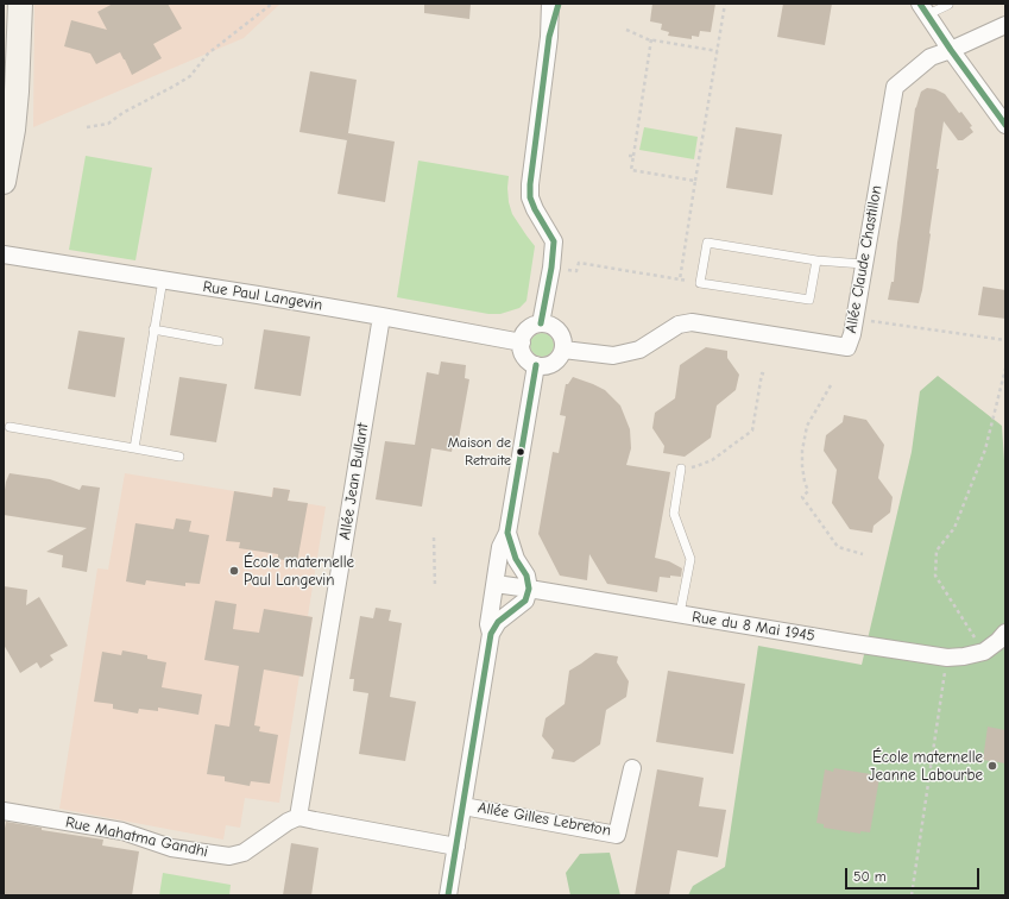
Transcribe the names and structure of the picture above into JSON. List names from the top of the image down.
{
  "streets": {
    "street": [
      "Allée Claude Chastillon",
      "Rue Paul Langevin",
      "Allée Jean Bullant",
      "Rue du 8 Mai 1945",
      "Allée Gilles Lebreton",
      "Rue Mahatma Gandhi"
    ]
  },
  "crossings": [
    ["Allée Claude Chastillon", "Rue Paul Langevin"],
    ["Rue Paul Langevin", "Allée Jean Bullant"],
    ["Allée Jean Bullant", "Rue Mahatma Gandhi"]
  ],
  "places": ["Maison de Retraite", "École maternelle Paul Langevin", "École maternelle Jeanne Labourbe"],
  "scale_bar": "50 m"
}
